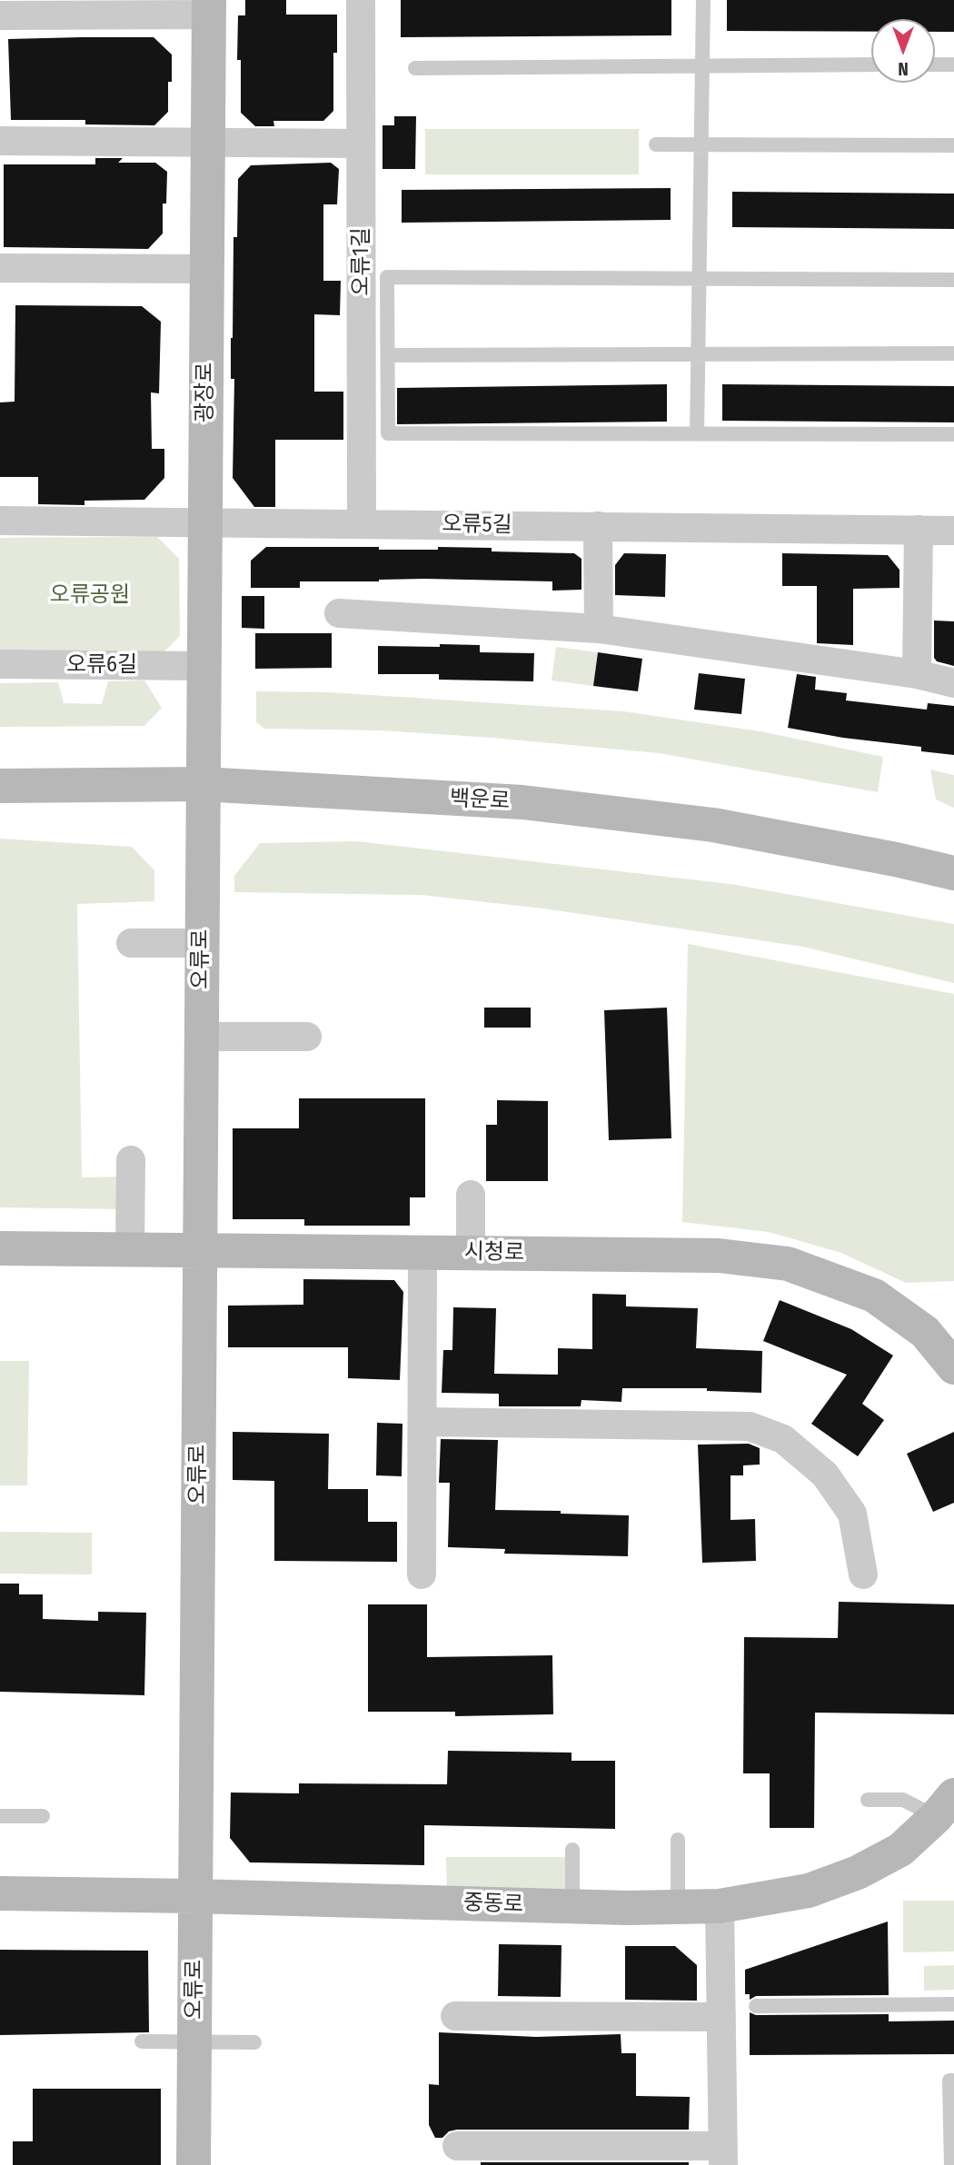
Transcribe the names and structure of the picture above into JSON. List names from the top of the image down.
{
  "streets": {
    "street": [
      "오류1길",
      "광장로",
      "오류5길",
      "오류6길",
      "백운로",
      "오류로",
      "시청로",
      "중동로"
    ]
  },
  "crossings": [
    ["오류1길", "오류5길"],
    ["광장로", "오류5길"],
    ["광장로", "오류6길"],
    ["광장로", "백운로"],
    ["광장로", "오류로"],
    ["백운로", "오류로"],
    ["오류로", "시청로"],
    ["오류로", "중동로"]
  ],
  "parks": ["오류공원"],
  "north": "bottom"
}
